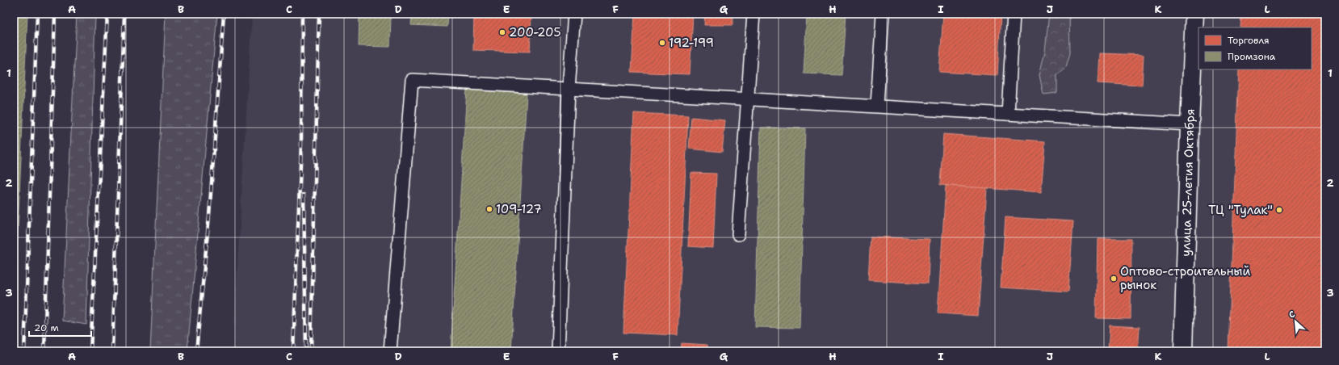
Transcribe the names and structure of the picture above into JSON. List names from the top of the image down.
{
  "streets": {
    "street": ["улица 25-летия Октября"]
  },
  "places": [
    "200-205",
    "192-199",
    "109-127",
    "ТЦ \"Тулак\"",
    "Оптово-строительный рынок"
  ],
  "legend": ["Торговля", "Промзона"],
  "scale_bar": "20 m",
  "north": "top left",
  "grid": {
    "columns": [
      "A",
      "B",
      "C",
      "D",
      "E",
      "F",
      "G",
      "H",
      "I",
      "J",
      "K",
      "L"
    ],
    "rows": ["1", "2", "3"]
  }
}
